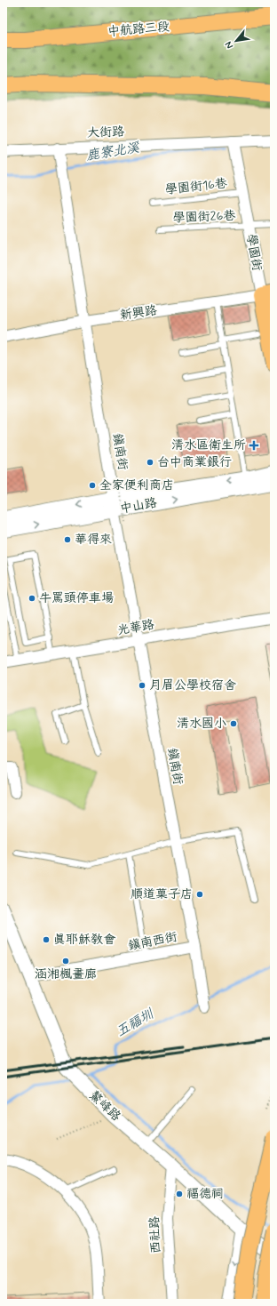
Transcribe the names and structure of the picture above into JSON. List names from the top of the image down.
{
  "streets": {
    "main road": ["中航路三段", "學園街"],
    "street": [
      "大街路",
      "新興路",
      "鎮南街",
      "中山路",
      "光華路",
      "鎮南西街",
      "鰲峰路",
      "西社路"
    ],
    "lane": ["學園街16巷", "學園街26巷"]
  },
  "crossings": [
    ["大街路", "學園街"],
    ["大街路", "鎮南街"],
    ["學園街16巷", "學園街"],
    ["學園街26巷", "學園街"],
    ["學園街", "新興路"],
    ["新興路", "鎮南街"],
    ["鎮南街", "中山路"],
    ["鎮南街", "光華路"],
    ["鎮南街", "鎮南西街"],
    ["鎮南西街", "鰲峰路"],
    ["鰲峰路", "西社路"]
  ],
  "water": ["鹿寮北溪", "五福圳"],
  "places": {
    "health": ["清水區衛生所"],
    "other": [
      "台中商業銀行",
      "全家便利商店",
      "華得來",
      "牛罵頭停車場",
      "月眉公學校宿舍",
      "清水國小",
      "順道菓子店",
      "真耶穌教會",
      "涵湘楓畫廊",
      "福德祠"
    ]
  },
  "north": "bottom left"
}
